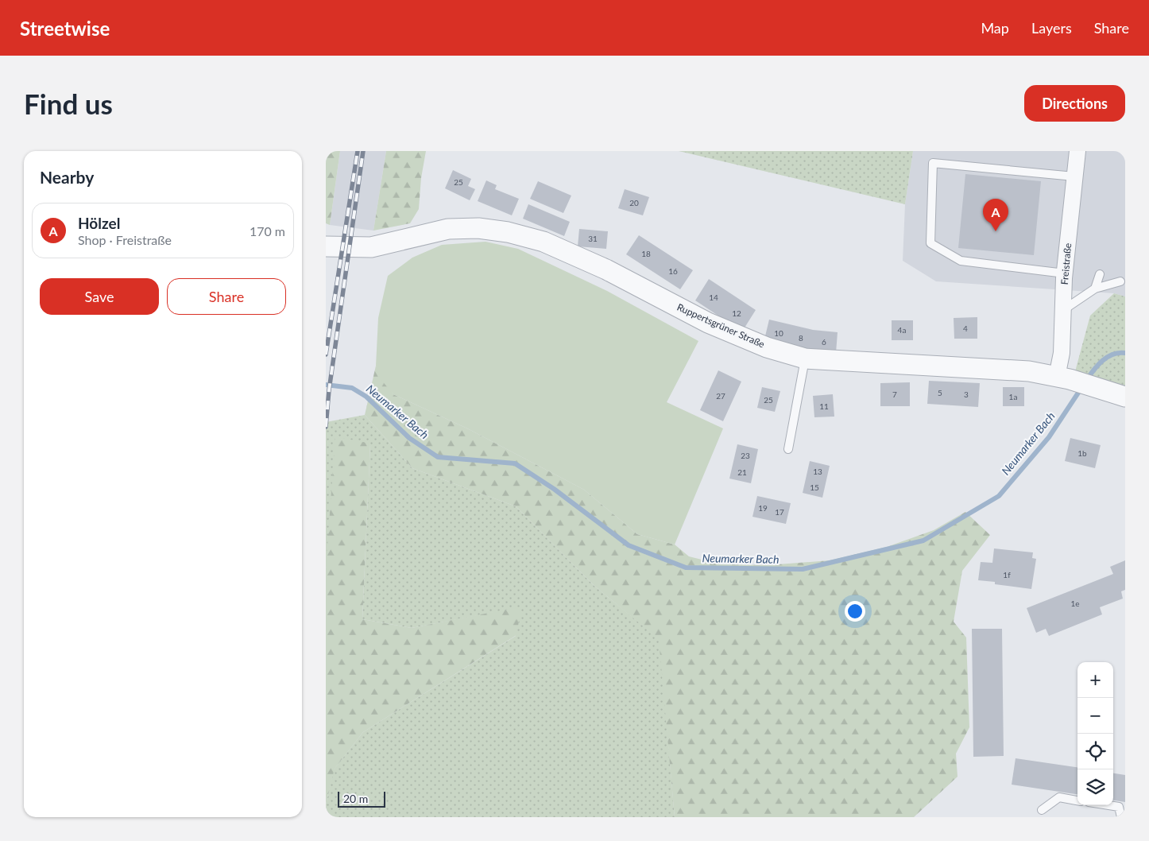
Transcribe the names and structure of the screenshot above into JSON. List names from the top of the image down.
{
  "streets": {
    "street": ["Freistraße", "Ruppertsgrüner Straße"]
  },
  "crossings": [
    ["Freistraße", "Ruppertsgrüner Straße"]
  ],
  "water": ["Neumarker Bach"],
  "house_numbers": [
    "25",
    "20",
    "31",
    "18",
    "16",
    "14",
    "12",
    "4",
    "4a",
    "10",
    "8",
    "6",
    "5",
    "7",
    "3",
    "27",
    "1a",
    "25",
    "11",
    "1b",
    "23",
    "13",
    "21",
    "15",
    "19",
    "17",
    "1f",
    "1e"
  ],
  "scale_bar": "20 m",
  "page": {
    "header": "Streetwise",
    "nav": ["Map", "Layers", "Share"],
    "buttons": [
      "Directions",
      ["Save", "Share"]
    ],
    "title": "Find us",
    "heading": "Nearby",
    "pins": "A",
    "list": [
      {
        "mark": "A",
        "name": "Hölzel",
        "note": "Shop · Freistraße",
        "value": "170 m"
      }
    ],
    "map_buttons": ["+", "−"],
    "scale": "20 m"
  }
}
